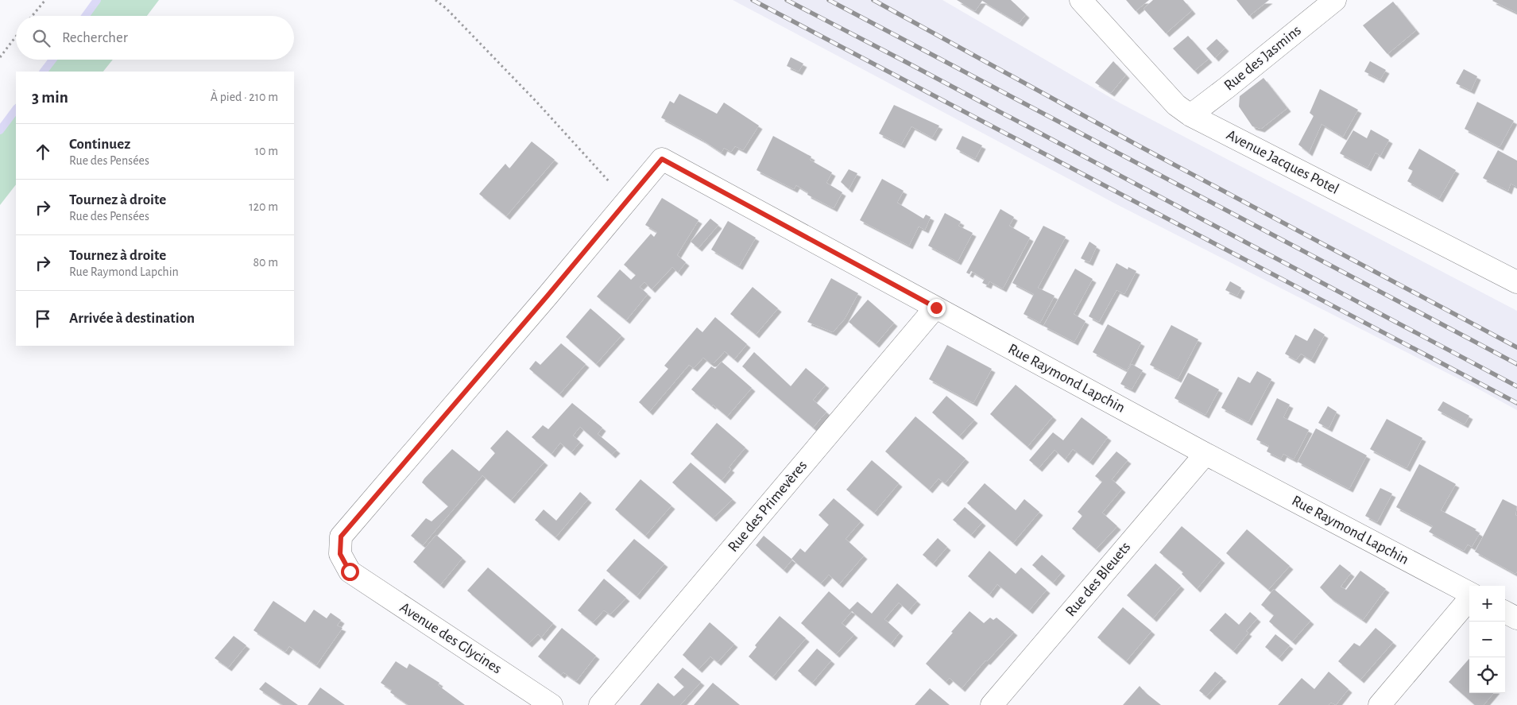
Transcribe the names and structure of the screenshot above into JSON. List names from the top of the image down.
{
  "streets": {
    "street": [
      "Rue des Jasmins",
      "Avenue Jacques Potel",
      "Rue Raymond Lapchin",
      "Rue des Primevères",
      "Rue des Bleuets",
      "Avenue des Glycines"
    ]
  },
  "crossings": [
    ["Rue des Jasmins", "Avenue Jacques Potel"],
    ["Rue Raymond Lapchin", "Rue des Primevères"],
    ["Rue Raymond Lapchin", "Rue des Bleuets"],
    ["Rue Raymond Lapchin", "Avenue des Glycines"]
  ],
  "page": {
    "search": "Rechercher",
    "heading": ["3 min", "À pied · 210 m"],
    "list": [
      ["Continuez", "Rue des Pensées", "10 m"],
      ["Tournez à droite", "Rue des Pensées", "120 m"],
      ["Tournez à droite", "Rue Raymond Lapchin", "80 m"],
      "Arrivée à destination"
    ],
    "map_buttons": ["+", "−"]
  }
}
